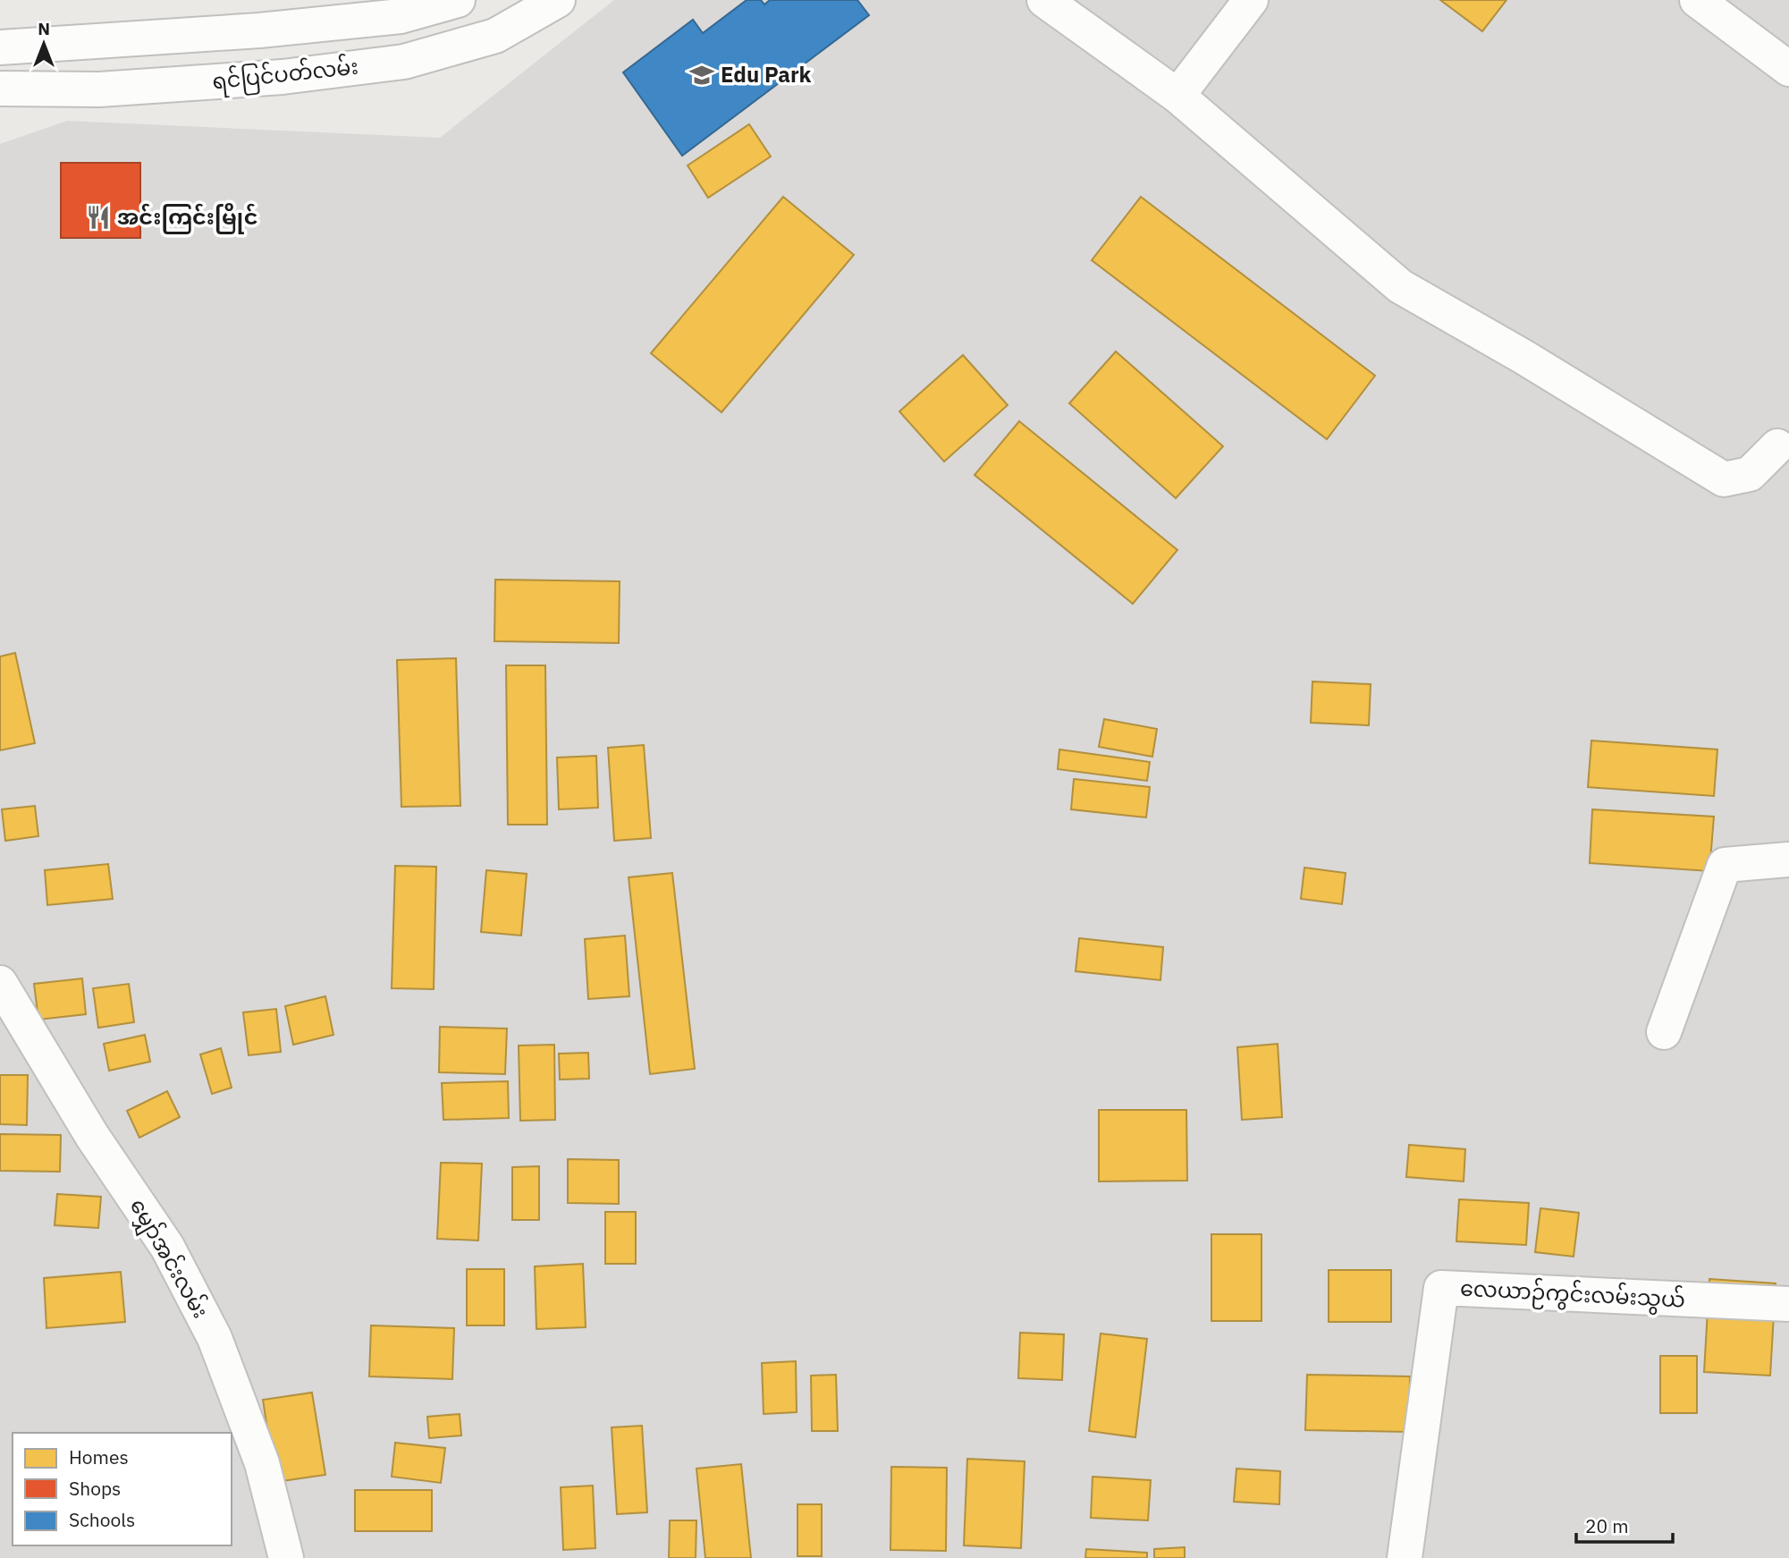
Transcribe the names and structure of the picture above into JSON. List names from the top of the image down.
{
  "streets": {
    "street": ["ရင်ပြင်ပတ်လမ်း", "မျှော်အင်းလမ်း", "လေယာဉ်ကွင်းလမ်းသွယ်"]
  },
  "places": {
    "school or university": ["Edu Park"],
    "restaurant": ["အင်းကြင်းမြိုင်"]
  },
  "legend": ["Homes", "Shops", "Schools"],
  "scale_bar": "20 m",
  "north": "top"
}
